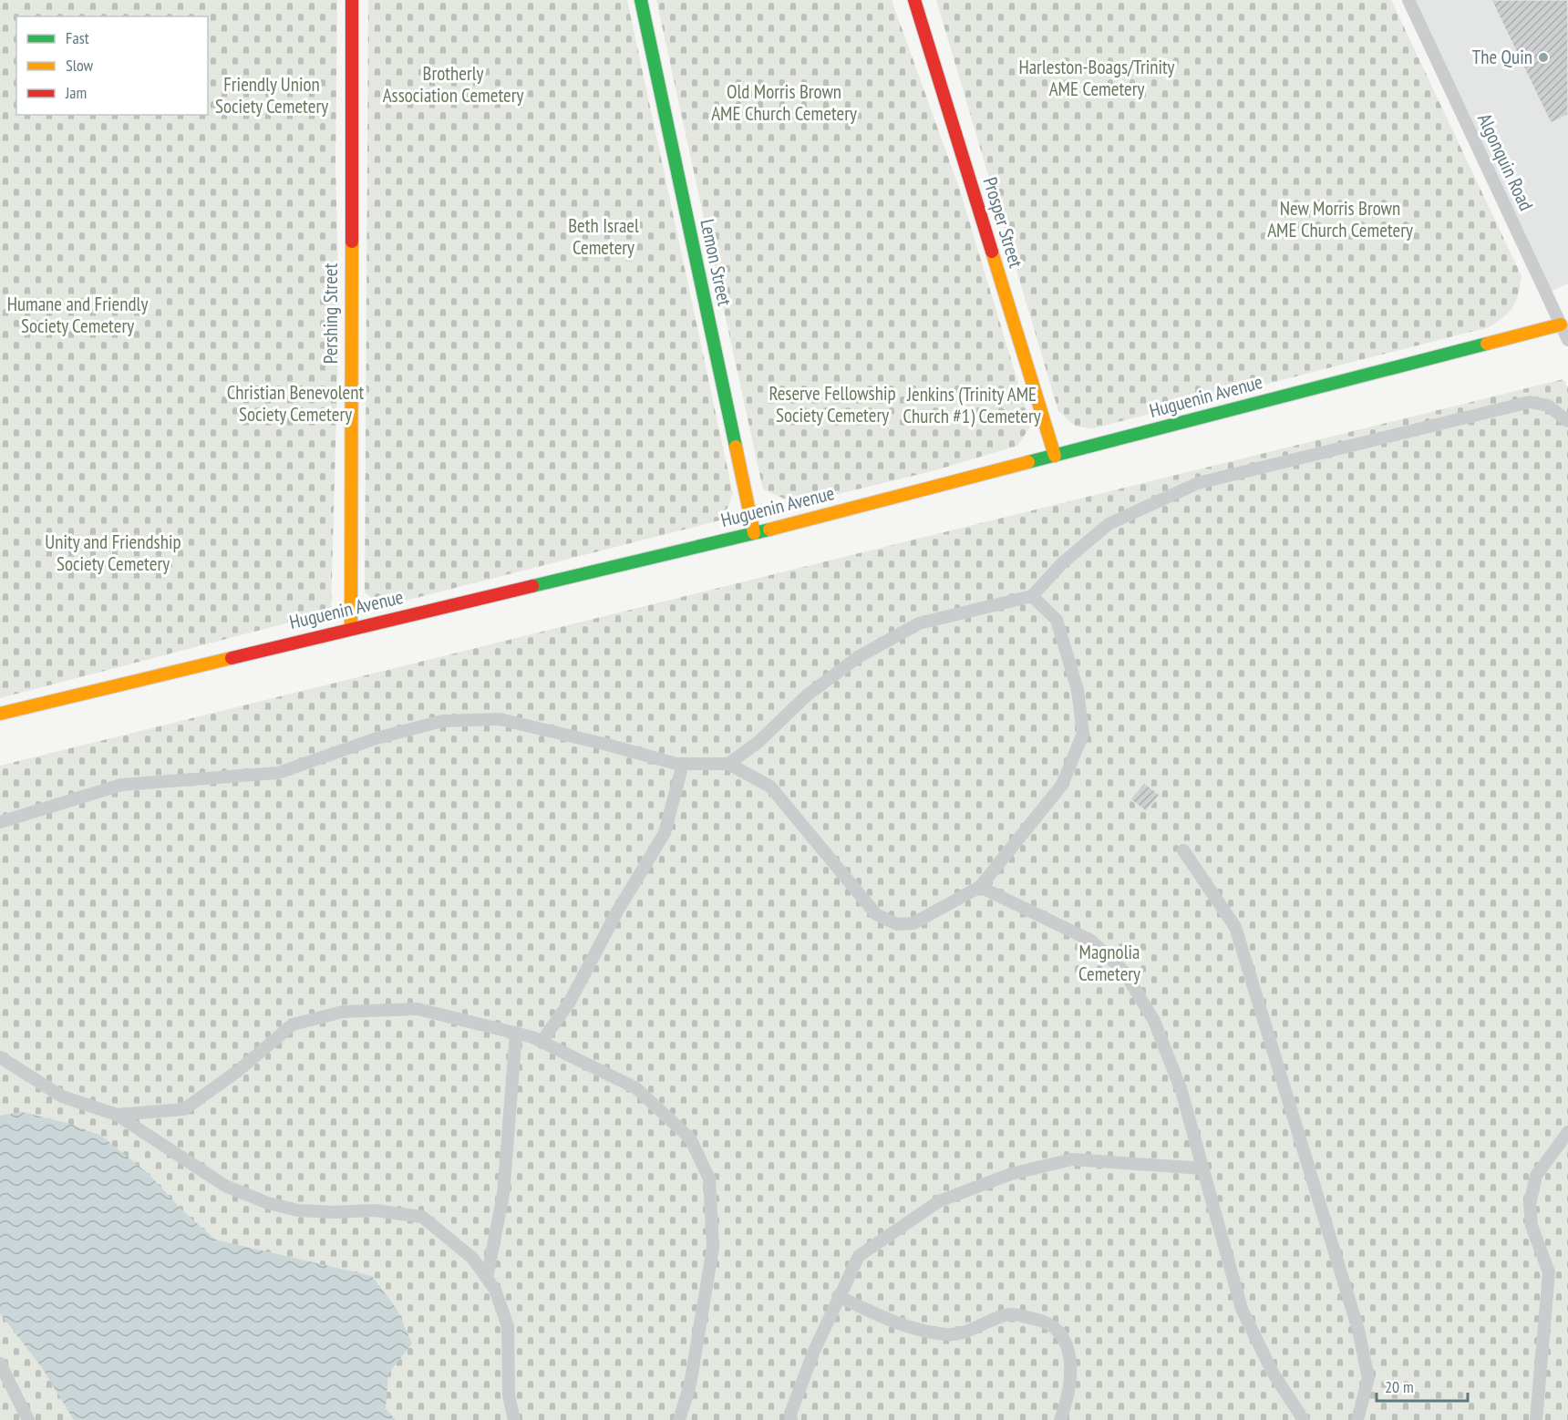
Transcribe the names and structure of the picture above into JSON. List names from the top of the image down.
{
  "streets": {
    "street": [
      "Prosper Street",
      "Lemon Street",
      "Pershing Street",
      "Huguenin Avenue"
    ],
    "lane": ["Algonquin Road"]
  },
  "crossings": [
    ["Algonquin Road", "Huguenin Avenue"],
    ["Prosper Street", "Huguenin Avenue"],
    ["Lemon Street", "Huguenin Avenue"],
    ["Pershing Street", "Huguenin Avenue"]
  ],
  "parks": [
    "Harleston-Boags/Trinity AME Cemetery",
    "Brotherly Association Cemetery",
    "Friendly Union Society Cemetery",
    "Old Morris Brown AME Church Cemetery",
    "New Morris Brown AME Church Cemetery",
    "Beth Israel Cemetery",
    "Humane and Friendly Society Cemetery",
    "Christian Benevolent Society Cemetery",
    "Reserve Fellowship Society Cemetery",
    "Jenkins (Trinity AME Church #1) Cemetery",
    "Unity and Friendship Society Cemetery",
    "Magnolia Cemetery"
  ],
  "places": ["The Quin"],
  "legend": ["Fast", "Slow", "Jam"],
  "scale_bar": "20 m"
}
